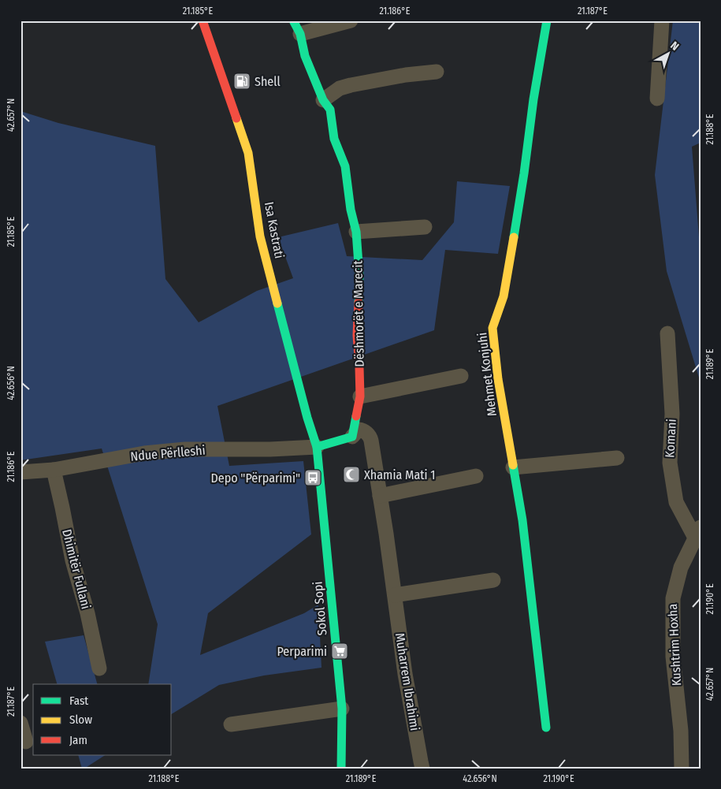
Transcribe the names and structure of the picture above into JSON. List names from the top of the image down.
{
  "streets": {
    "street": [
      "Isa Kastrati",
      "Dëshmorët e Marecit",
      "Mehmet Konjuhi",
      "Komani",
      "Ndue Përlleshi",
      "Dhimitër Fullani",
      "Sokol Sopi",
      "Kushtrim Hoxha",
      "Muharrem Ibrahimi"
    ]
  },
  "crossings": [
    ["Isa Kastrati", "Ndue Përlleshi"],
    ["Isa Kastrati", "Sokol Sopi"],
    ["Dëshmorët e Marecit", "Muharrem Ibrahimi"],
    ["Komani", "Kushtrim Hoxha"],
    ["Ndue Përlleshi", "Dhimitër Fullani"],
    ["Ndue Përlleshi", "Sokol Sopi"]
  ],
  "places": {
    "fuel station": ["Shell"],
    "mosque": ["Xhamia Mati 1"],
    "bus stop": ["Depo \"Përparimi\""],
    "supermarket": ["Perparimi"]
  },
  "legend": ["Fast", "Slow", "Jam"],
  "north": "top right",
  "coordinates": [
    "21.185°E",
    "21.186°E",
    "21.187°E",
    "42.657°N",
    "21.188°E",
    "21.189°E",
    "42.656°N",
    "21.190°E"
  ]
}
